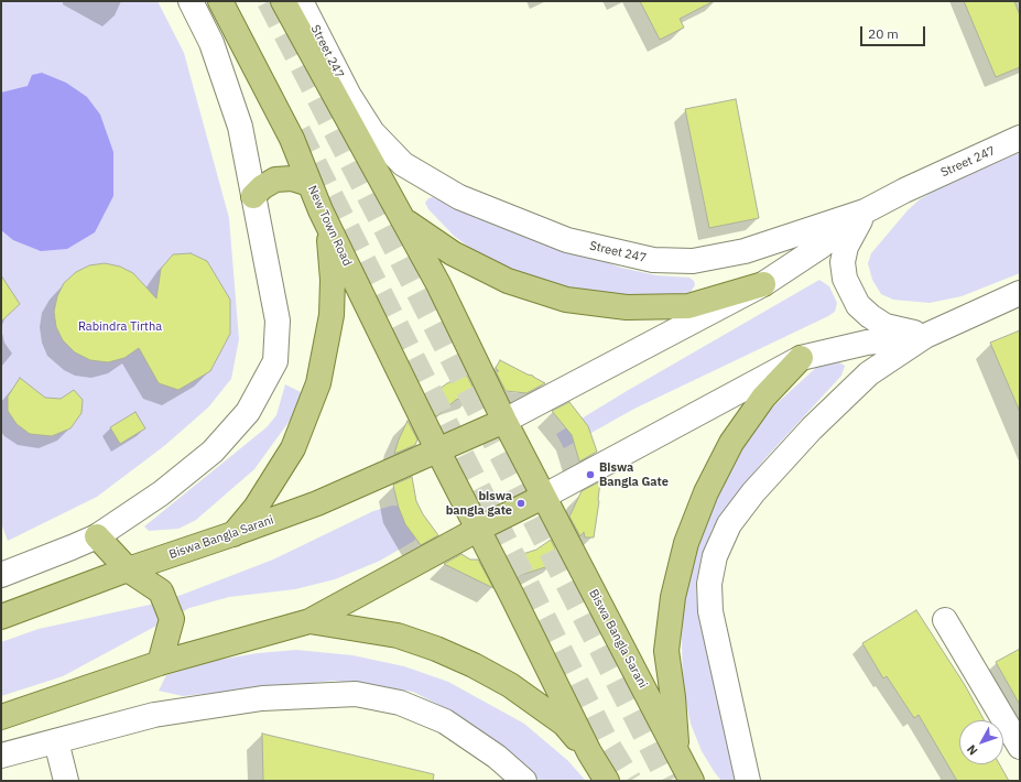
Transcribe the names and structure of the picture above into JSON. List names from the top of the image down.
{
  "streets": {
    "main road": ["New Town Road", "Biswa Bangla Sarani"],
    "street": ["Street 247"]
  },
  "crossings": [
    ["New Town Road", "Biswa Bangla Sarani"]
  ],
  "parks": ["Rabindra Tirtha"],
  "places": ["Biswa Bangla Gate", "biswa bangla gate"],
  "scale_bar": "20 m",
  "north": "bottom left"
}
